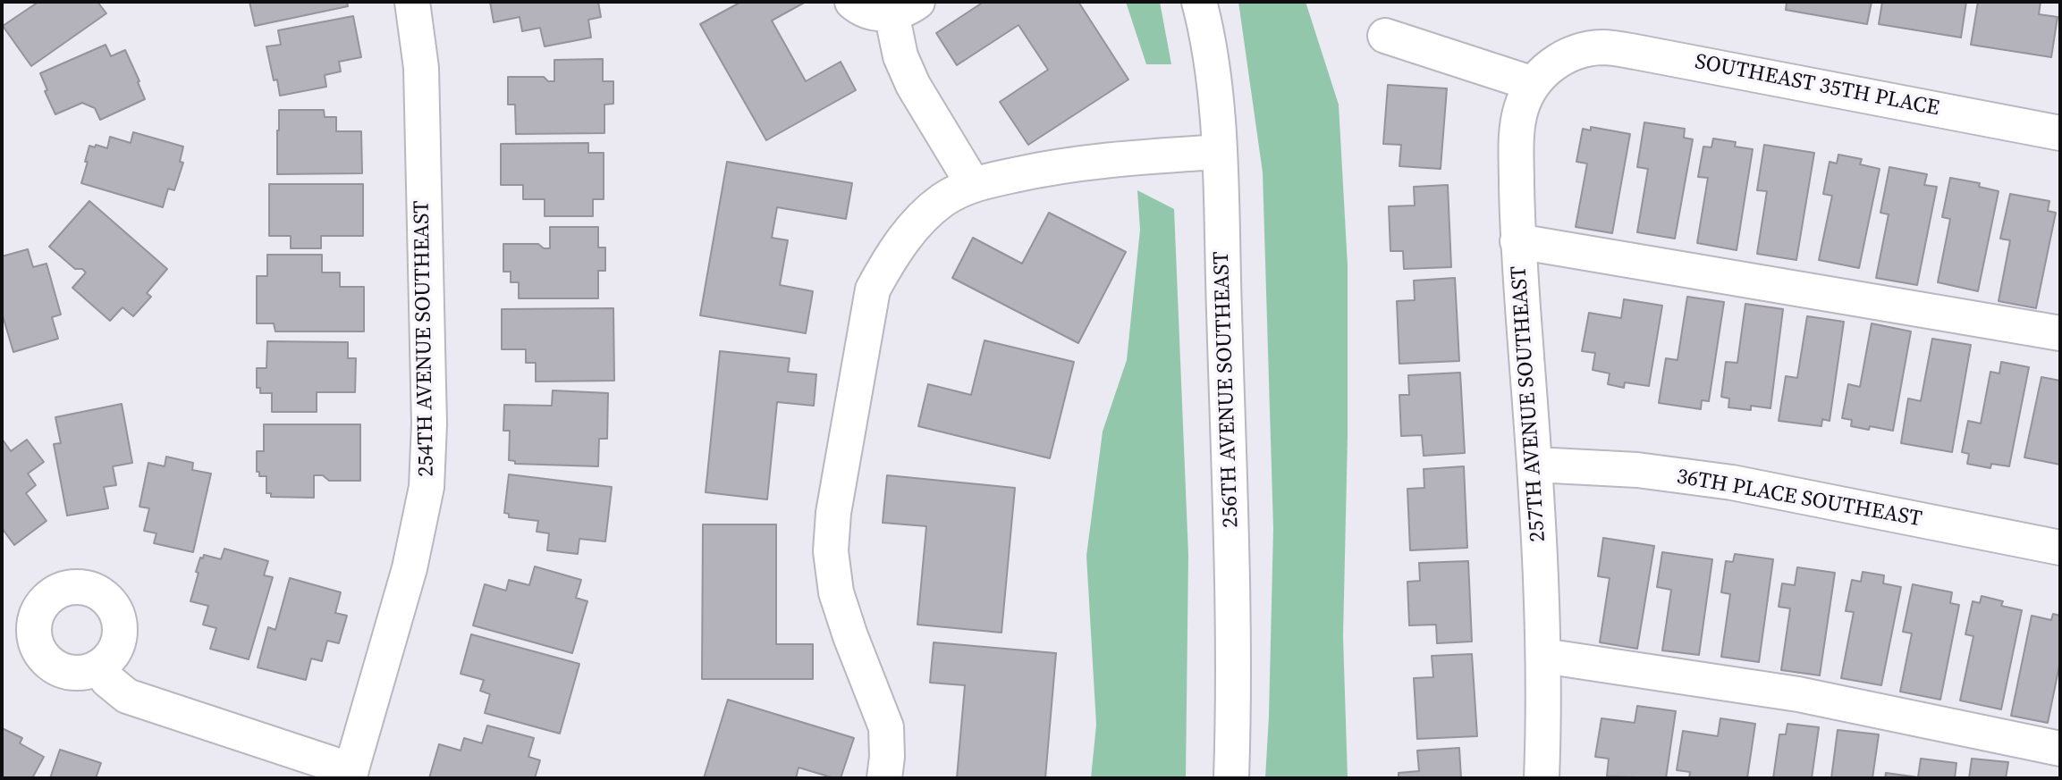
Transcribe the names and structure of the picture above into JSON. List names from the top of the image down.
{
  "streets": {
    "street": [
      "SOUTHEAST 35TH PLACE",
      "254TH AVENUE SOUTHEAST",
      "256TH AVENUE SOUTHEAST",
      "257TH AVENUE SOUTHEAST",
      "36TH PLACE SOUTHEAST"
    ]
  },
  "crossings": [
    ["SOUTHEAST 35TH PLACE", "257TH AVENUE SOUTHEAST"],
    ["257TH AVENUE SOUTHEAST", "36TH PLACE SOUTHEAST"]
  ]
}
